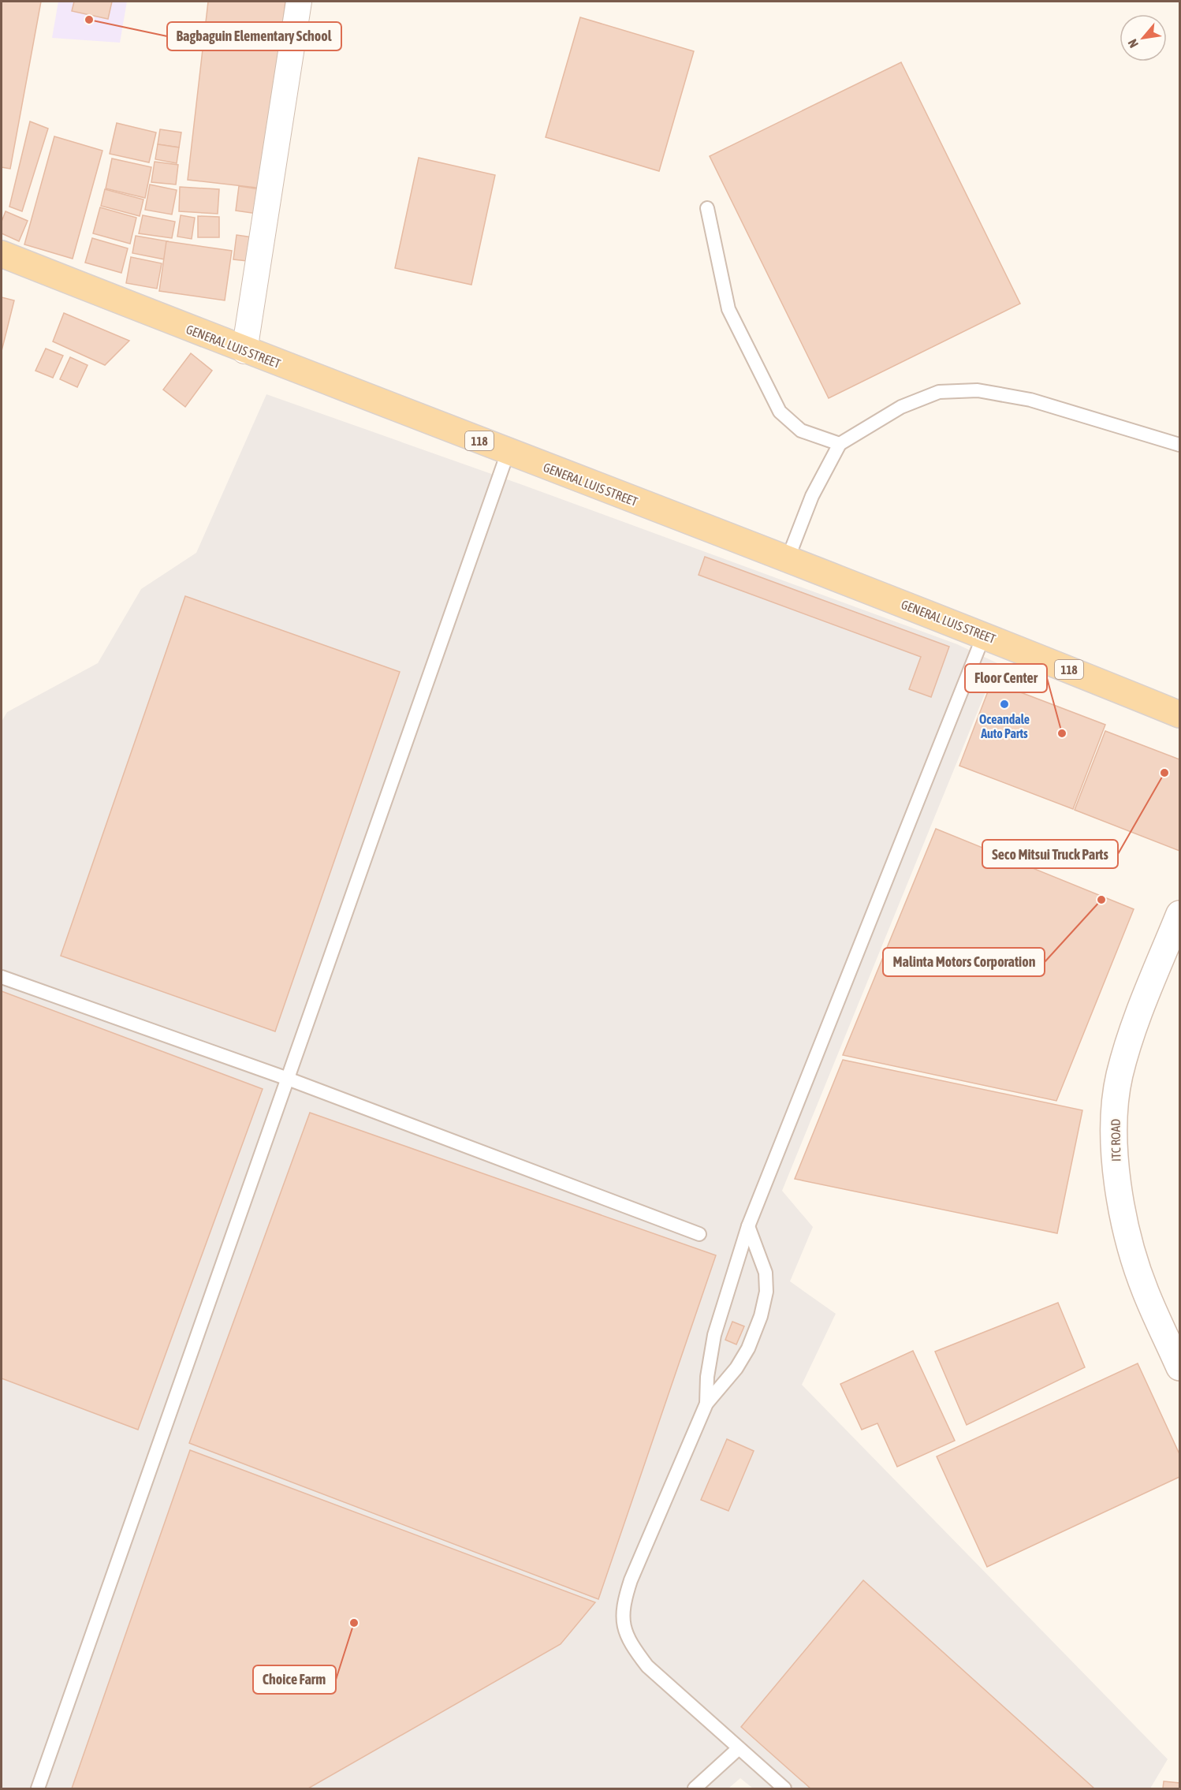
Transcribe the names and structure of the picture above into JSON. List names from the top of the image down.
{
  "streets": {
    "main road": ["GENERAL LUIS STREET", "118"],
    "street": ["ITC ROAD"]
  },
  "places": [
    "Bagbaguin Elementary School",
    "Oceandale Auto Parts",
    "Floor Center",
    "Seco Mitsui Truck Parts",
    "Malinta Motors Corporation",
    "Choice Farm"
  ],
  "north": "bottom left"
}
